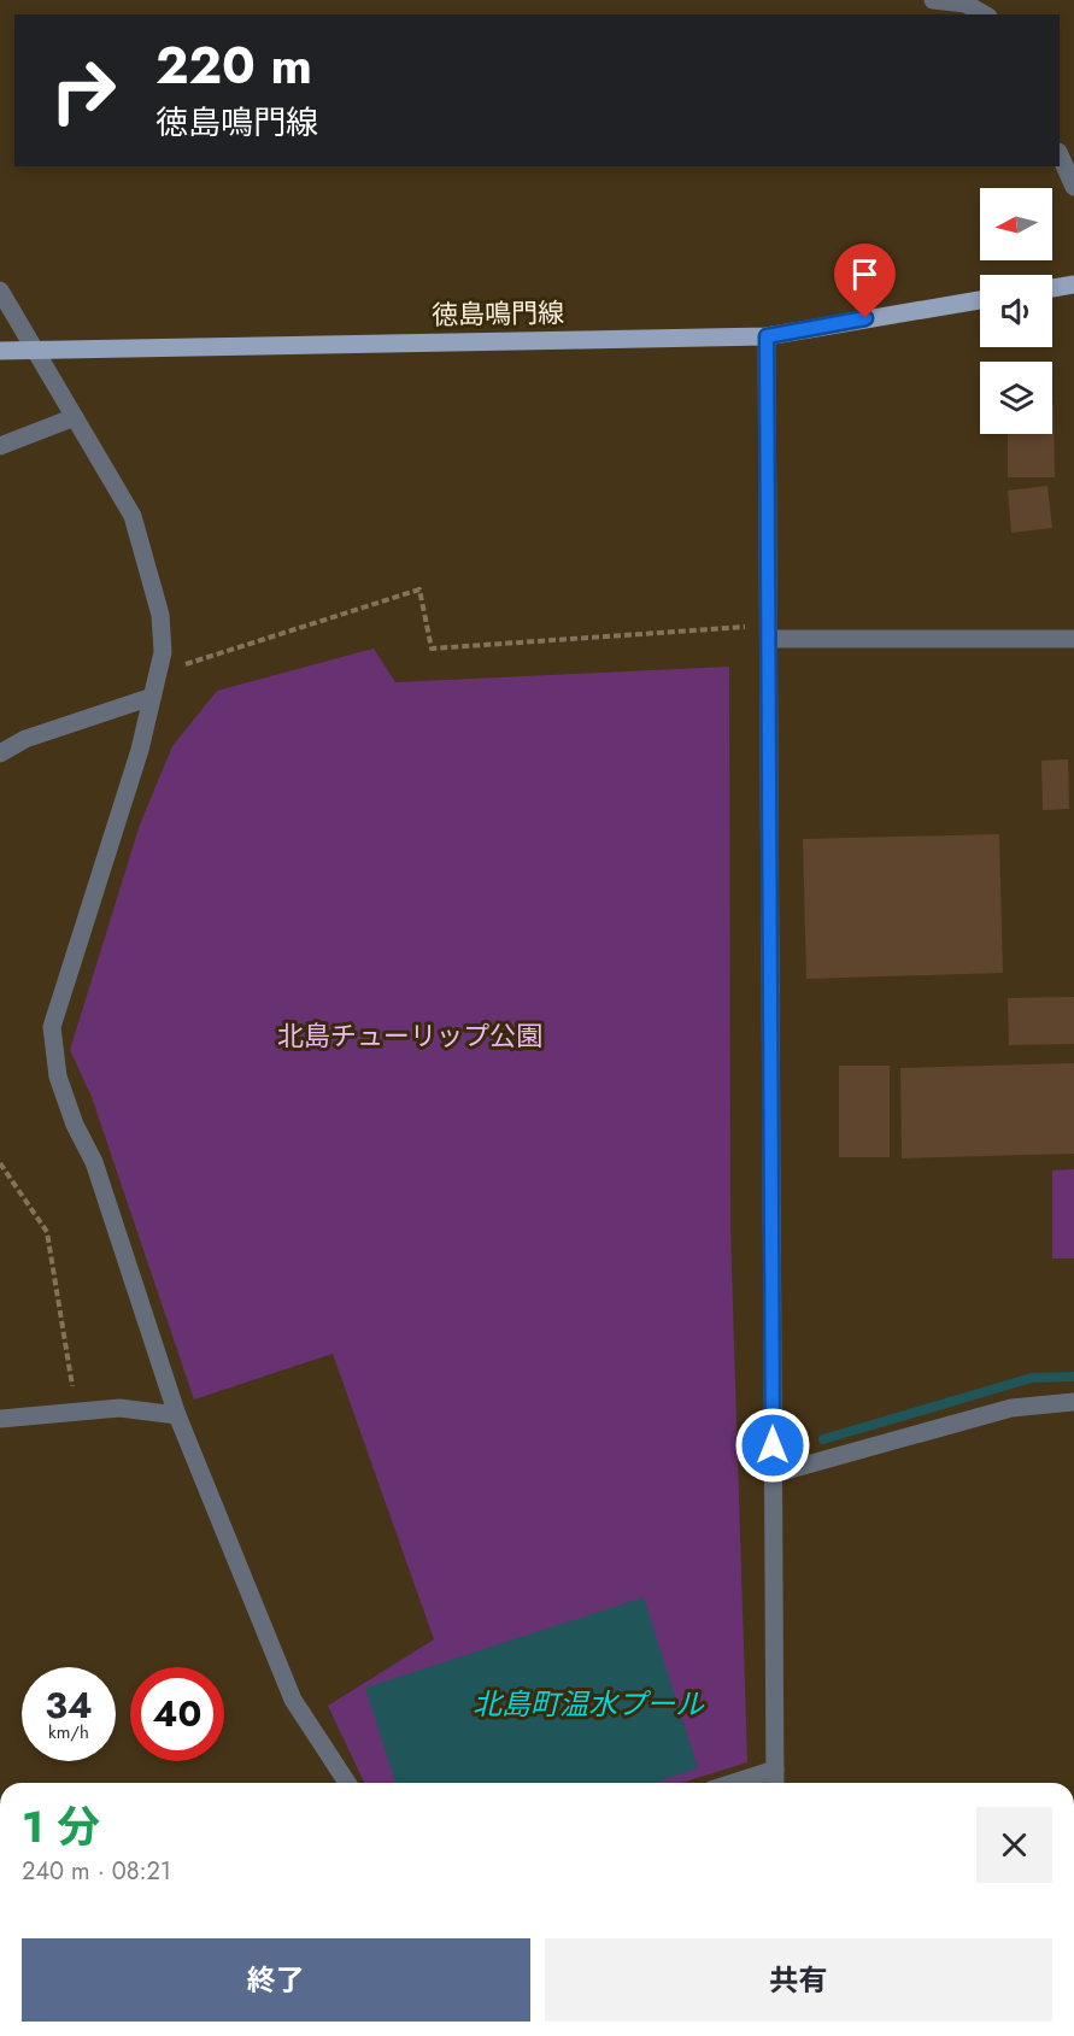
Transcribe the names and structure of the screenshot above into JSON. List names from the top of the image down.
{
  "streets": {
    "main road": ["徳島鳴門線"]
  },
  "water": ["北島町温水プール"],
  "parks": ["北島チューリップ公園"],
  "north": "left",
  "page": {
    "turn": ["220 m", "徳島鳴門線"],
    "speed": "34 km/h",
    "limit": "40",
    "heading": ["1 分", "240 m · 08:21"],
    "buttons": ["終了", "共有"]
  }
}
